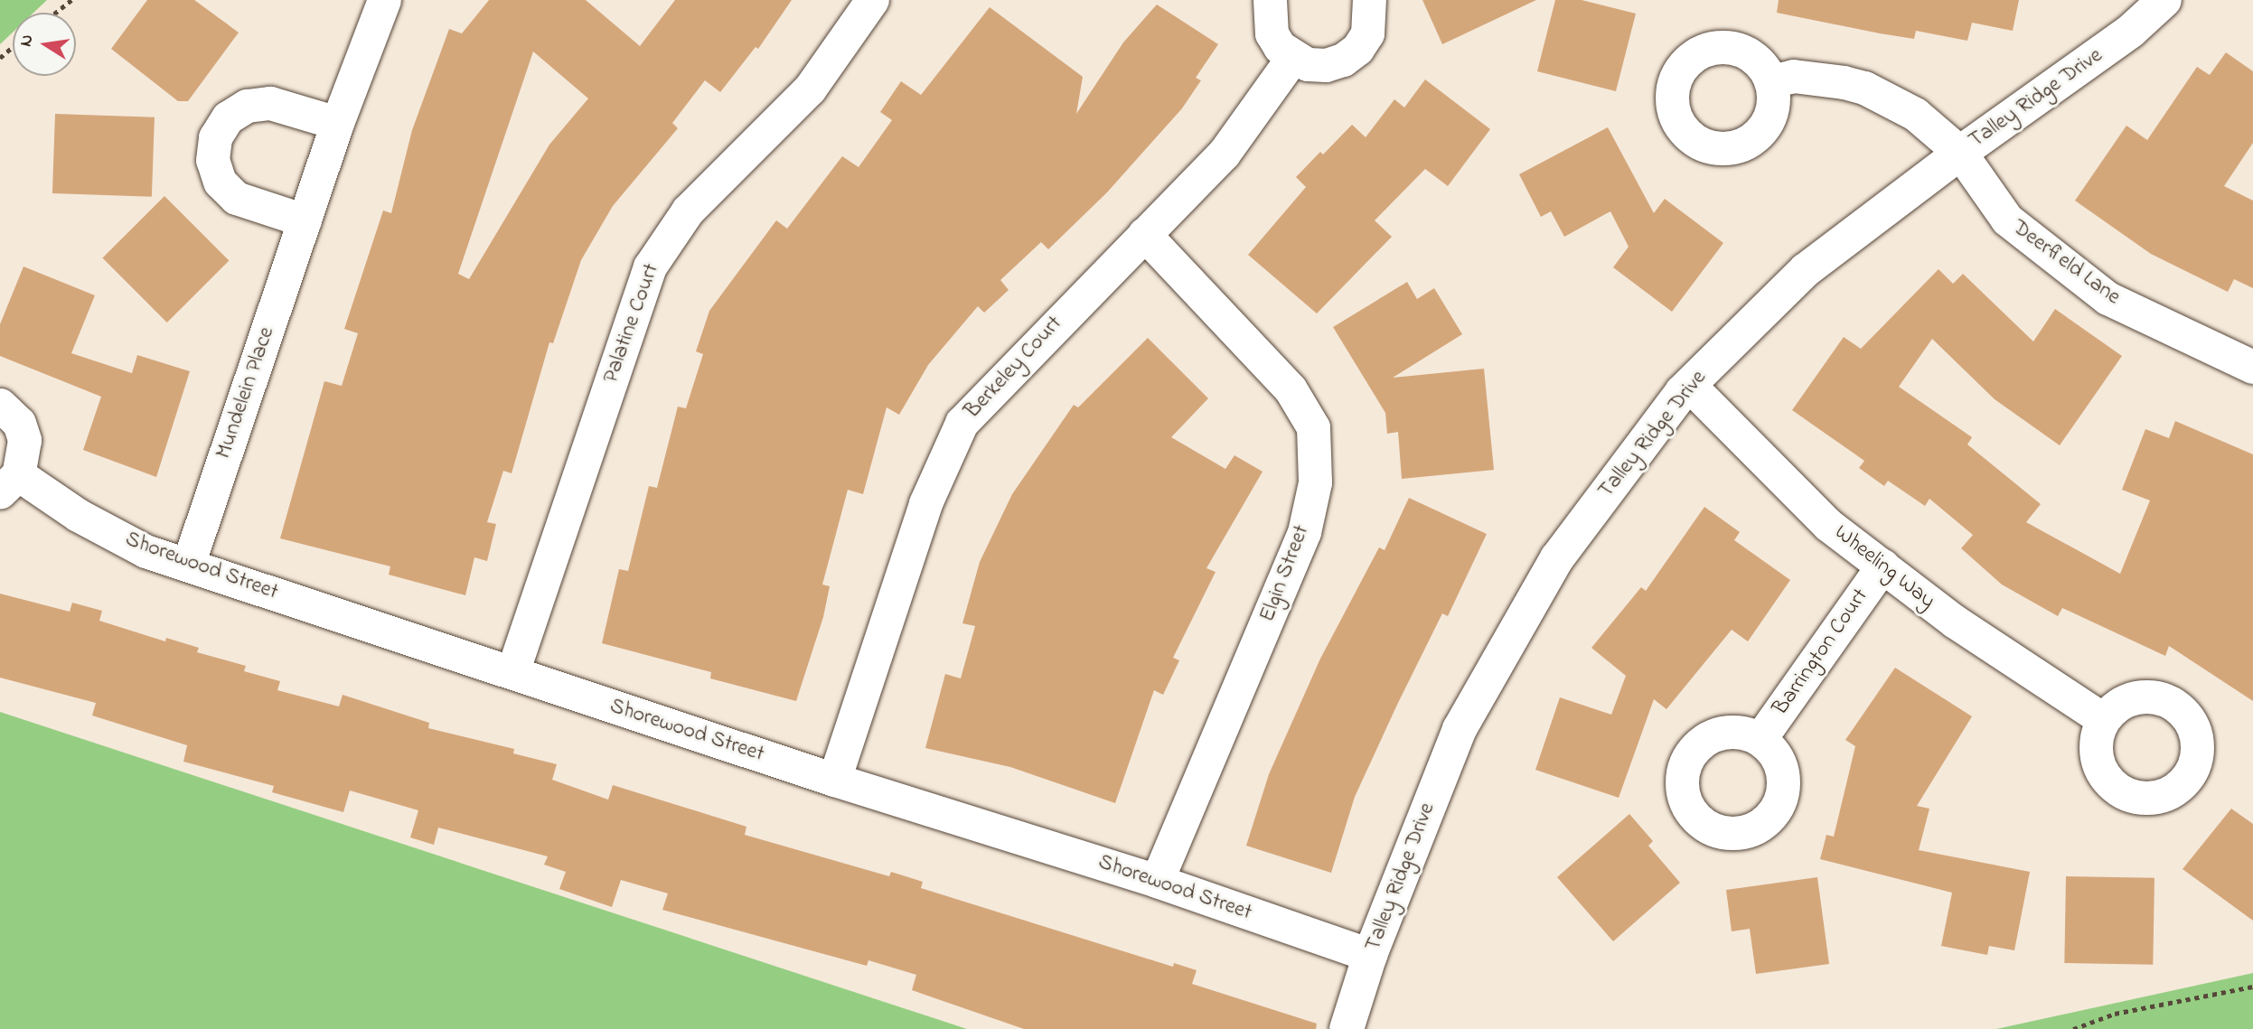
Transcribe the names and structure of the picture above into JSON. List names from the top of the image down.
{
  "streets": {
    "street": [
      "Talley Ridge Drive",
      "Deerfield Lane",
      "Palatine Court",
      "Berkeley Court",
      "Mundelein Place",
      "Shorewood Street",
      "Wheeling Way",
      "Elgin Street",
      "Barrington Court"
    ]
  },
  "crossings": [
    ["Talley Ridge Drive", "Deerfield Lane"],
    ["Talley Ridge Drive", "Shorewood Street"],
    ["Talley Ridge Drive", "Wheeling Way"],
    ["Palatine Court", "Shorewood Street"],
    ["Berkeley Court", "Shorewood Street"],
    ["Berkeley Court", "Elgin Street"],
    ["Mundelein Place", "Shorewood Street"],
    ["Shorewood Street", "Elgin Street"],
    ["Wheeling Way", "Barrington Court"]
  ],
  "north": "left"
}
